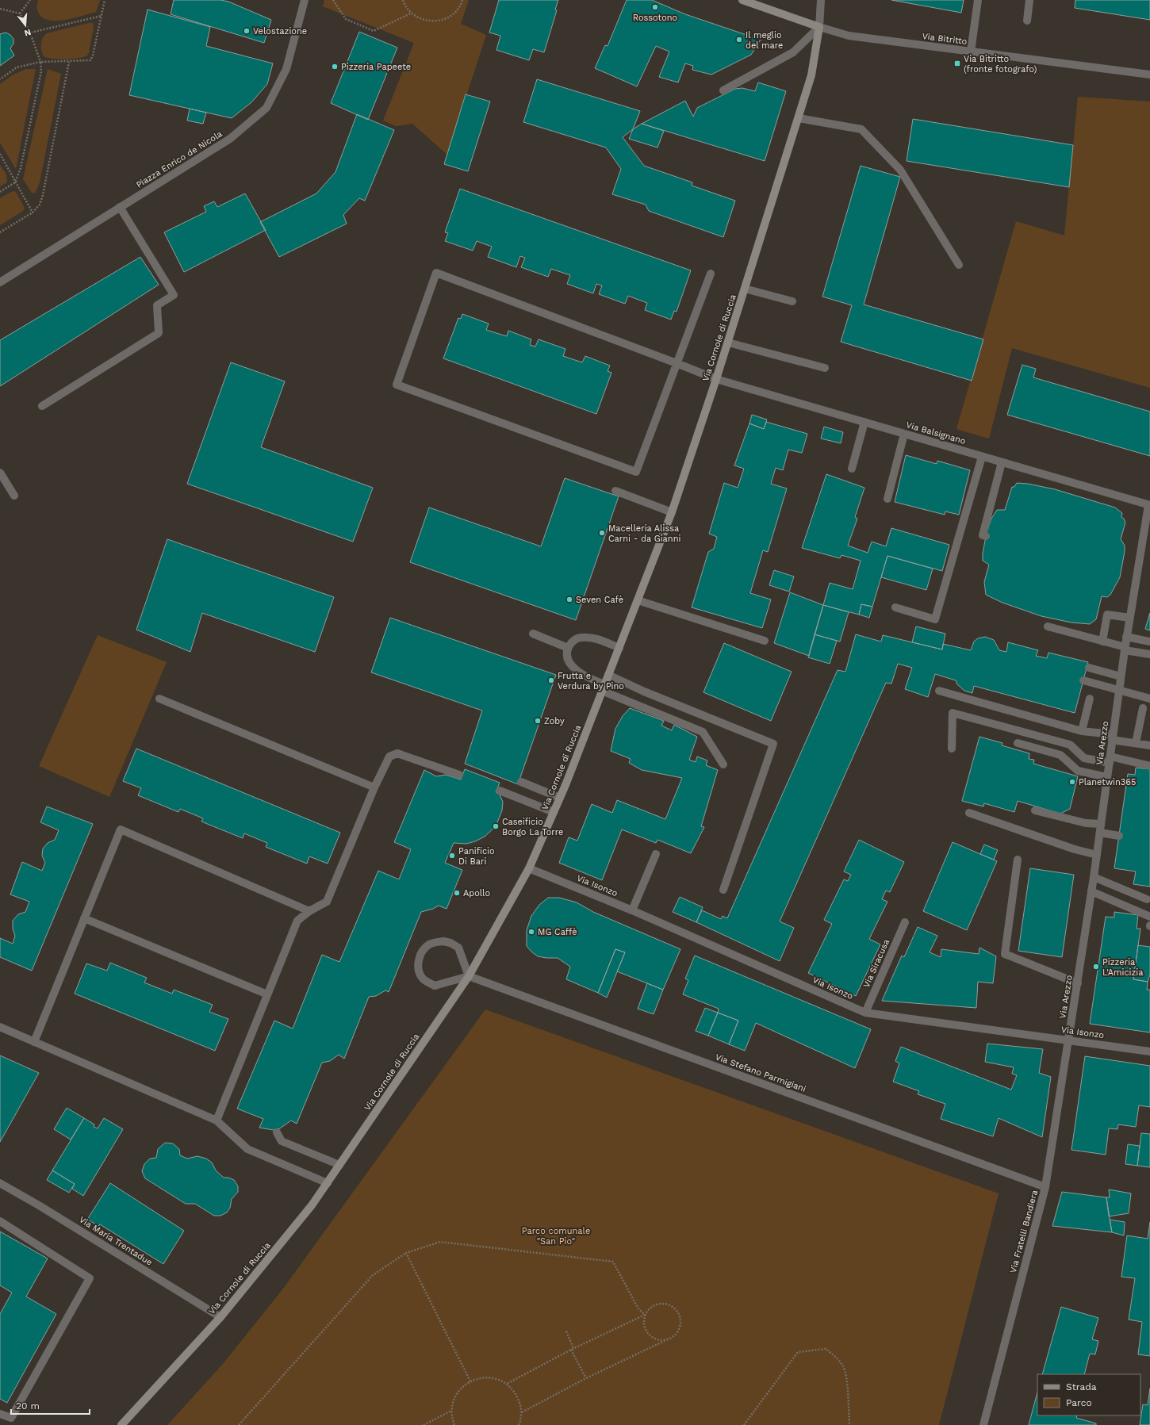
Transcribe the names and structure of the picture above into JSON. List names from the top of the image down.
{
  "streets": {
    "main road": ["Via Bitritto", "Via Cornole di Ruccia"],
    "street": [
      "Piazza Enrico de Nicola",
      "Via Balsignano",
      "Via Arezzo",
      "Via Isonzo",
      "Via Siracusa",
      "Via Stefano Parmigiani",
      "Via Fratelli Bandiera",
      "Via Maria Trentadue"
    ]
  },
  "crossings": [
    ["Via Bitritto", "Via Cornole di Ruccia"],
    ["Via Cornole di Ruccia", "Via Balsignano"],
    ["Via Cornole di Ruccia", "Via Isonzo"],
    ["Via Cornole di Ruccia", "Via Stefano Parmigiani"],
    ["Via Cornole di Ruccia", "Via Maria Trentadue"],
    ["Via Balsignano", "Via Arezzo"],
    ["Via Arezzo", "Via Isonzo"],
    ["Via Arezzo", "Via Fratelli Bandiera"],
    ["Via Isonzo", "Via Siracusa"],
    ["Via Isonzo", "Via Fratelli Bandiera"],
    ["Via Stefano Parmigiani", "Via Fratelli Bandiera"]
  ],
  "parks": ["Parco comunale \"San Pio\""],
  "places": {
    "other": [
      "Rossotono",
      "Velostazione",
      "Il meglio del mare",
      "Pizzeria Papeete",
      "Macelleria Alissa Carni - da Gianni",
      "Seven Cafè",
      "Frutta e Verdura by Pino",
      "Zoby",
      "Planetwin365",
      "Caseificio Borgo La Torre",
      "Panificio Di Bari",
      "Apollo",
      "MG Caffè",
      "Pizzeria L'Amicizia"
    ],
    "transit": ["Via Bitritto (fronte fotografo)"]
  },
  "legend": ["Strada", "Parco"],
  "scale_bar": "20 m",
  "north": "bottom"
}
